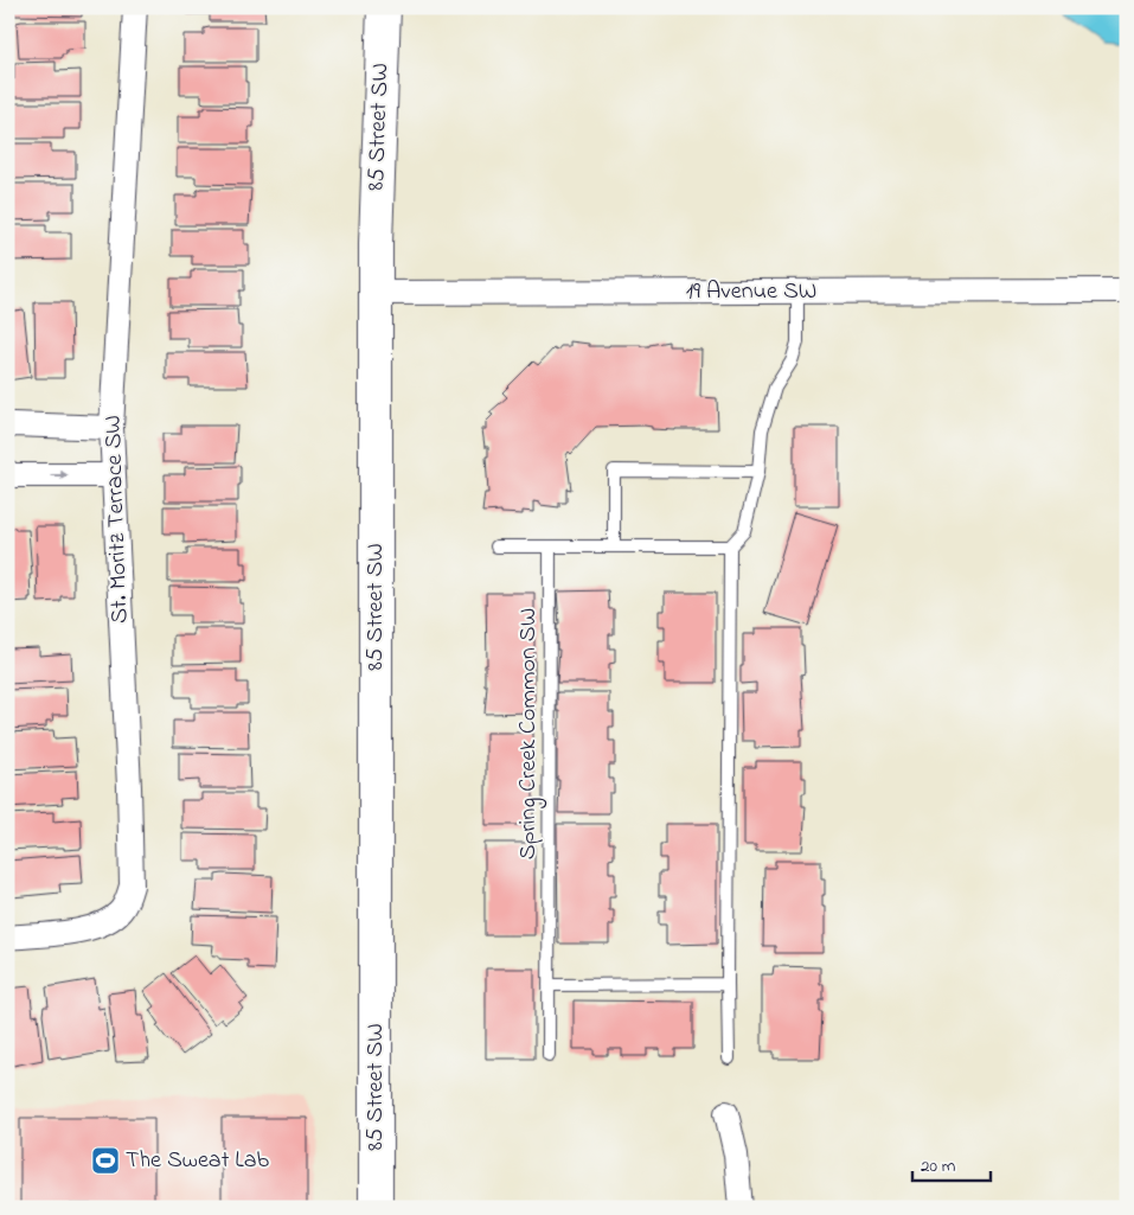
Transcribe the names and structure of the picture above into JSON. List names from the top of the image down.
{
  "streets": {
    "street": ["85 Street SW", "19 Avenue SW", "St. Moritz Terrace SW"],
    "lane": ["Spring Creek Common SW"]
  },
  "crossings": [
    ["85 Street SW", "19 Avenue SW"]
  ],
  "places": {
    "sports": ["The Sweat Lab"]
  },
  "scale_bar": "20 m"
}
